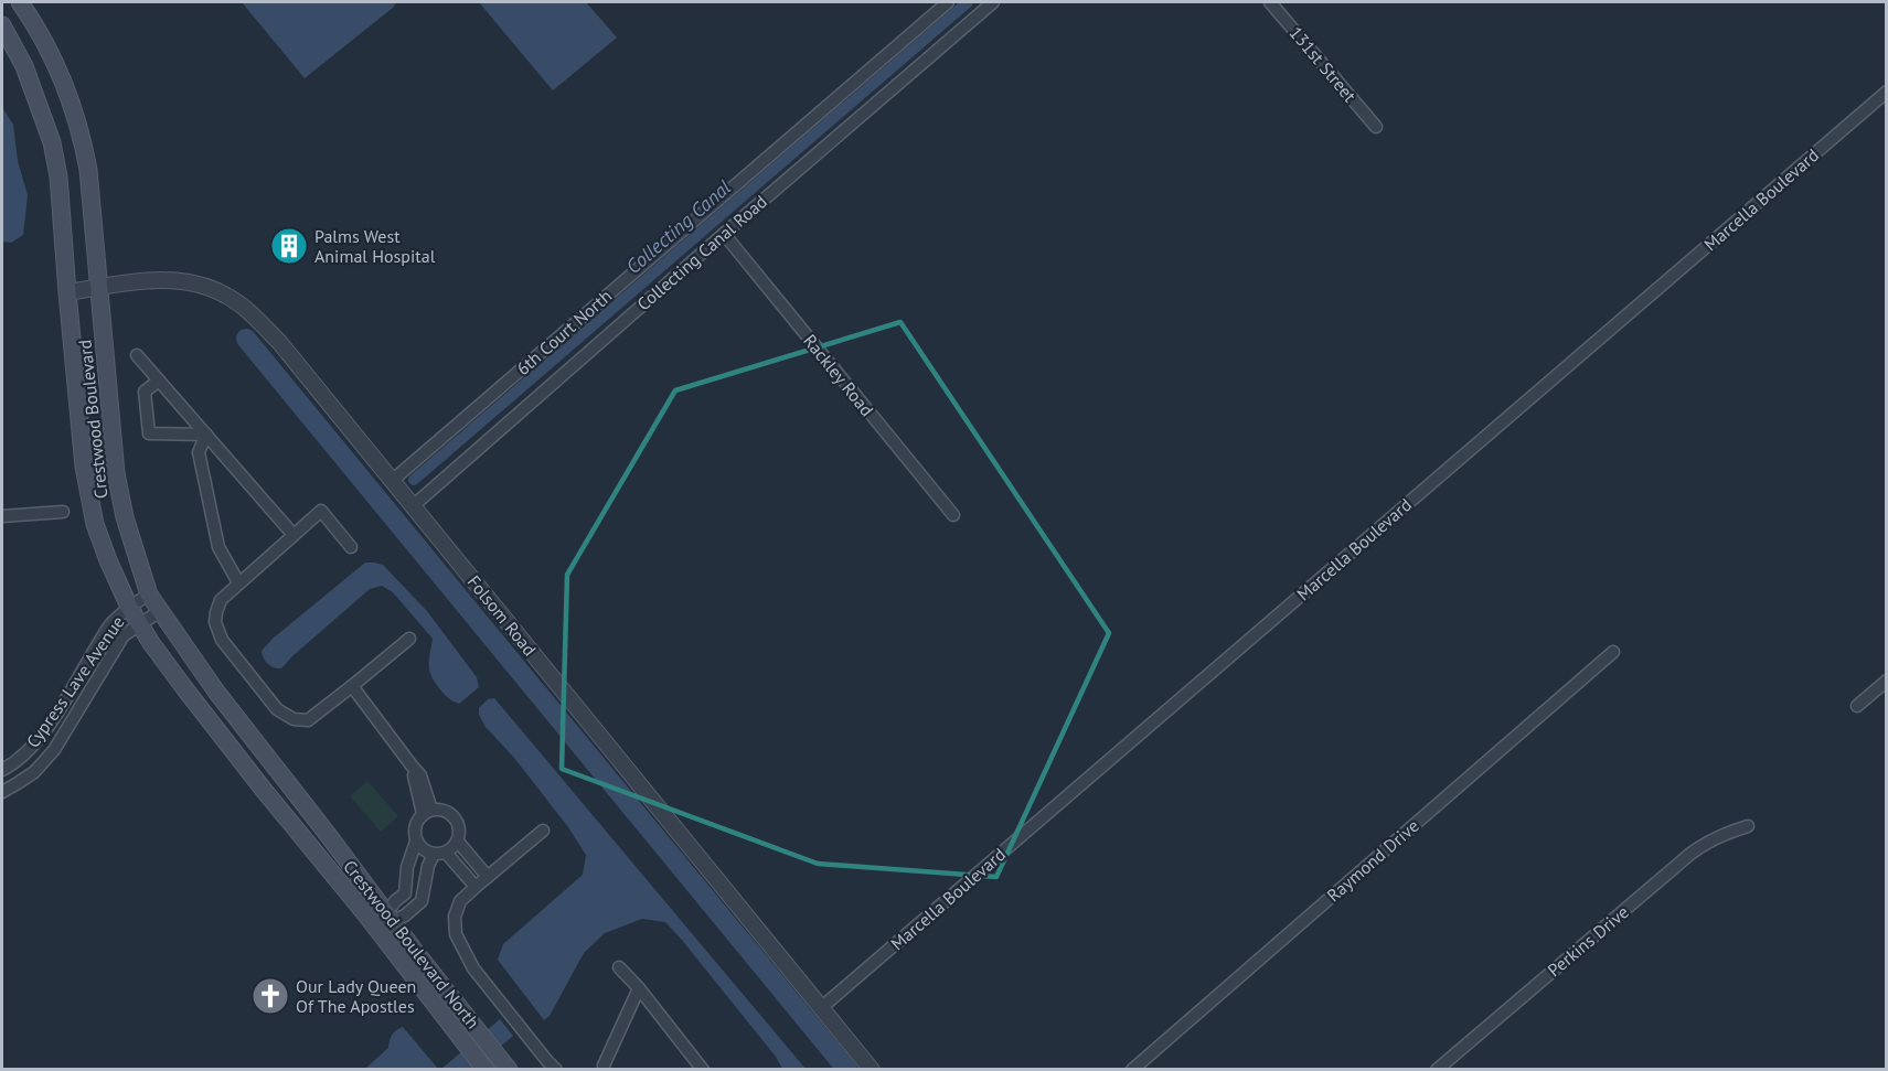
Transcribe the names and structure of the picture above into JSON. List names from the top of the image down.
{
  "streets": {
    "main road": ["Crestwood Boulevard", "Crestwood Boulevard North"],
    "street": [
      "131st Street",
      "Marcella Boulevard",
      "Collecting Canal Road",
      "6th Court North",
      "Rackley Road",
      "Folsom Road",
      "Cypress Lave Avenue",
      "Raymond Drive",
      "Perkins Drive"
    ]
  },
  "crossings": [
    ["Marcella Boulevard", "Folsom Road"],
    ["Collecting Canal Road", "Rackley Road"],
    ["Collecting Canal Road", "Folsom Road"],
    ["6th Court North", "Folsom Road"],
    ["Crestwood Boulevard", "Folsom Road"],
    ["Crestwood Boulevard", "Cypress Lave Avenue"],
    ["Crestwood Boulevard", "Crestwood Boulevard North"]
  ],
  "water": ["Collecting Canal"],
  "places": {
    "building": ["Palms West Animal Hospital"],
    "church": ["Our Lady Queen Of The Apostles"]
  }
}
